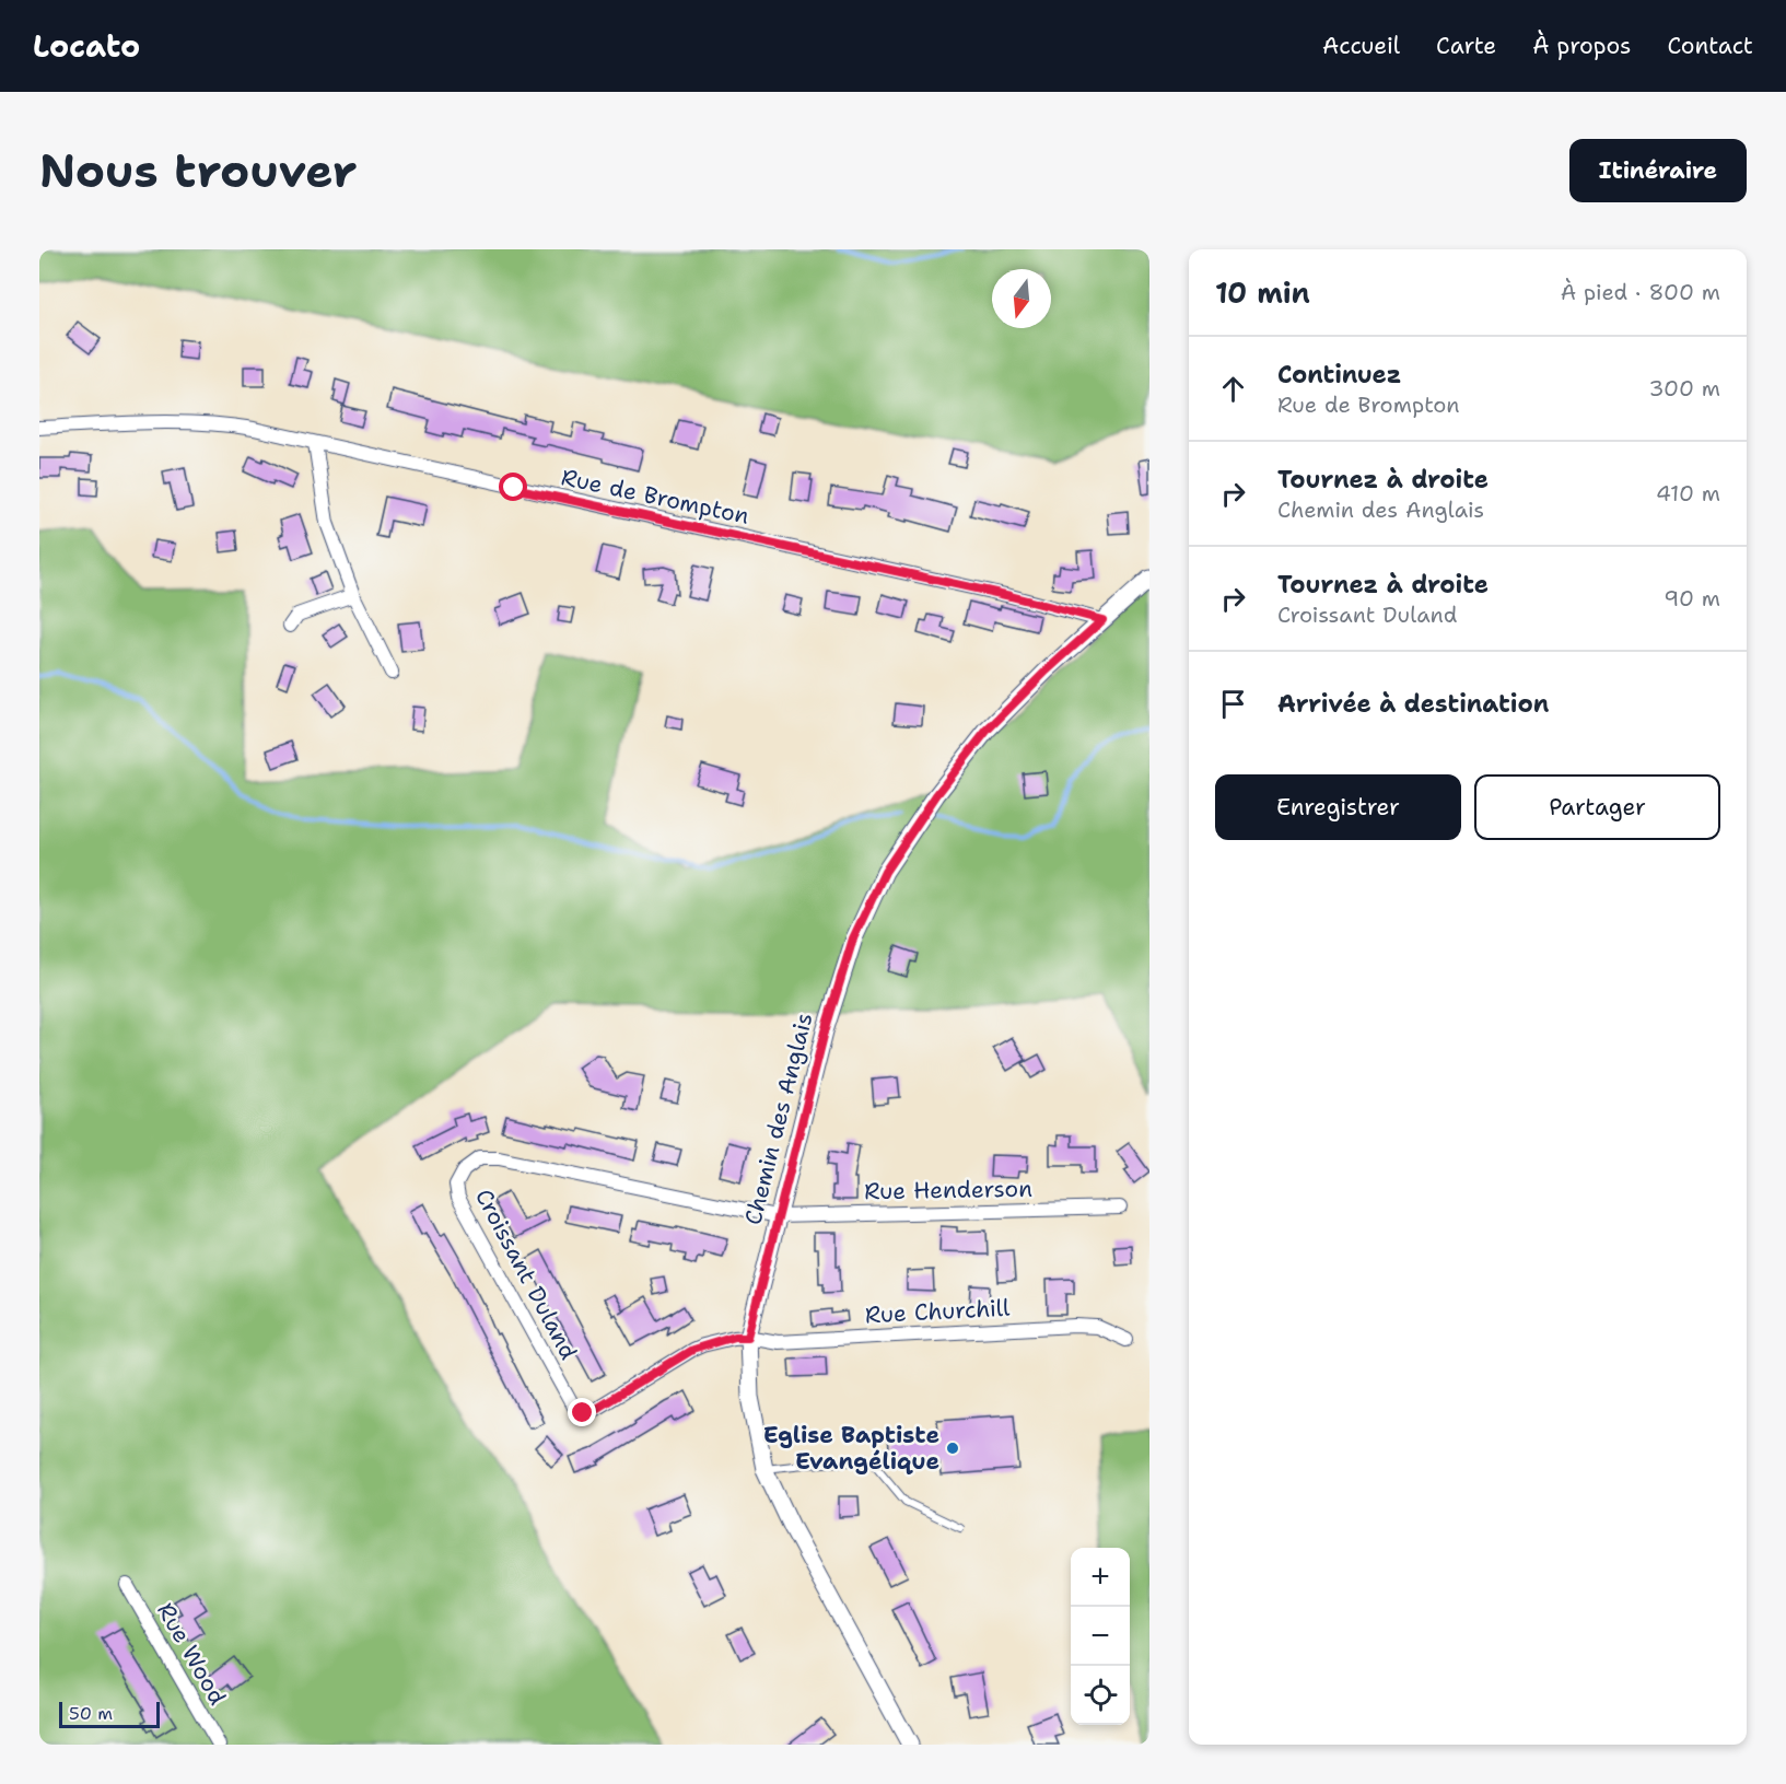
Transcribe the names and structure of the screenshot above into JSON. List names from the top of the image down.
{
  "streets": {
    "street": [
      "Rue de Brompton",
      "Chemin des Anglais",
      "Rue Henderson",
      "Croissant Duland",
      "Rue Churchill",
      "Rue Wood"
    ]
  },
  "crossings": [
    ["Rue de Brompton", "Chemin des Anglais"],
    ["Chemin des Anglais", "Rue Henderson"],
    ["Chemin des Anglais", "Croissant Duland"],
    ["Chemin des Anglais", "Rue Churchill"],
    ["Rue Henderson", "Croissant Duland"],
    ["Croissant Duland", "Rue Churchill"]
  ],
  "places": ["Eglise Baptiste Evangélique"],
  "scale_bar": "50 m",
  "north": "bottom",
  "page": {
    "header": "Locato",
    "nav": [
      "Accueil",
      "Carte",
      "À propos",
      "Contact"
    ],
    "buttons": [
      "Itinéraire",
      ["Enregistrer", "Partager"]
    ],
    "title": "Nous trouver",
    "heading": ["10 min", "À pied · 800 m"],
    "list": [
      ["Continuez", "Rue de Brompton", "300 m"],
      ["Tournez à droite", "Chemin des Anglais", "410 m"],
      ["Tournez à droite", "Croissant Duland", "90 m"],
      "Arrivée à destination"
    ],
    "map_buttons": ["+", "−"],
    "scale": "50 m"
  }
}
